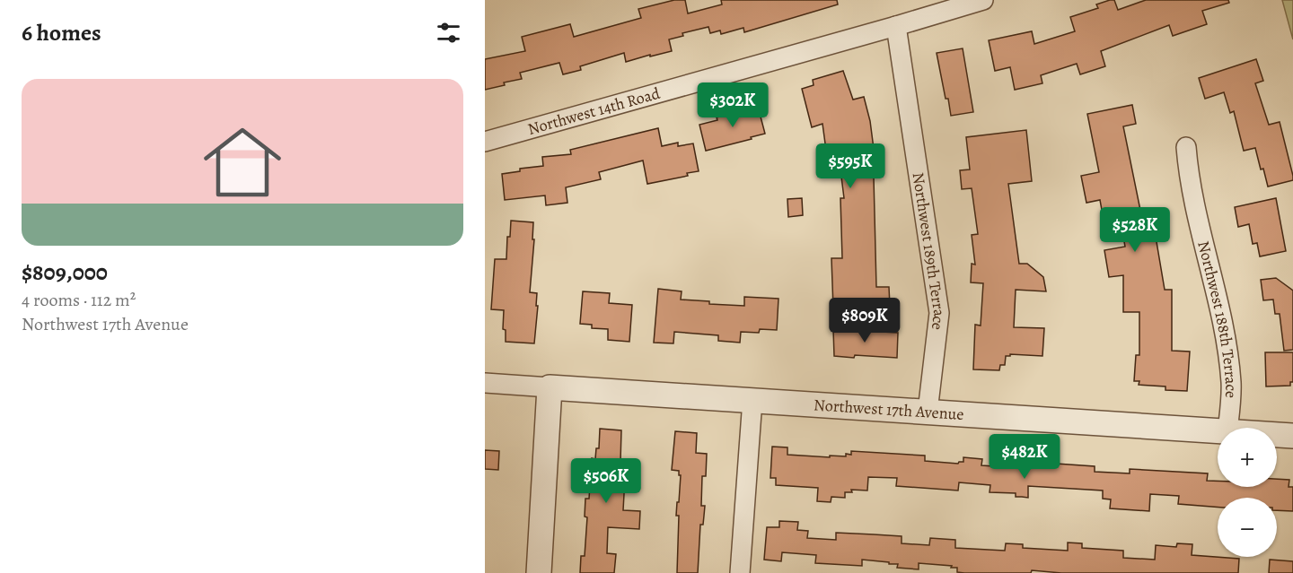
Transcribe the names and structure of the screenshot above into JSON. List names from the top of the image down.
{
  "streets": {
    "street": [
      "Northwest 14th Road",
      "Northwest 189th Terrace",
      "Northwest 188th Terrace",
      "Northwest 17th Avenue"
    ]
  },
  "crossings": [
    ["Northwest 14th Road", "Northwest 189th Terrace"],
    ["Northwest 189th Terrace", "Northwest 17th Avenue"]
  ],
  "page": {
    "heading": "6 homes",
    "list": [
      {
        "name": "$809,000",
        "note": "4 rooms · 112 m² · Northwest 17th Avenue"
      }
    ],
    "price": [
      "$302K",
      "$595K",
      "$528K",
      "$809K",
      "$482K",
      "$506K"
    ],
    "map_buttons": ["+", "−"]
  }
}
